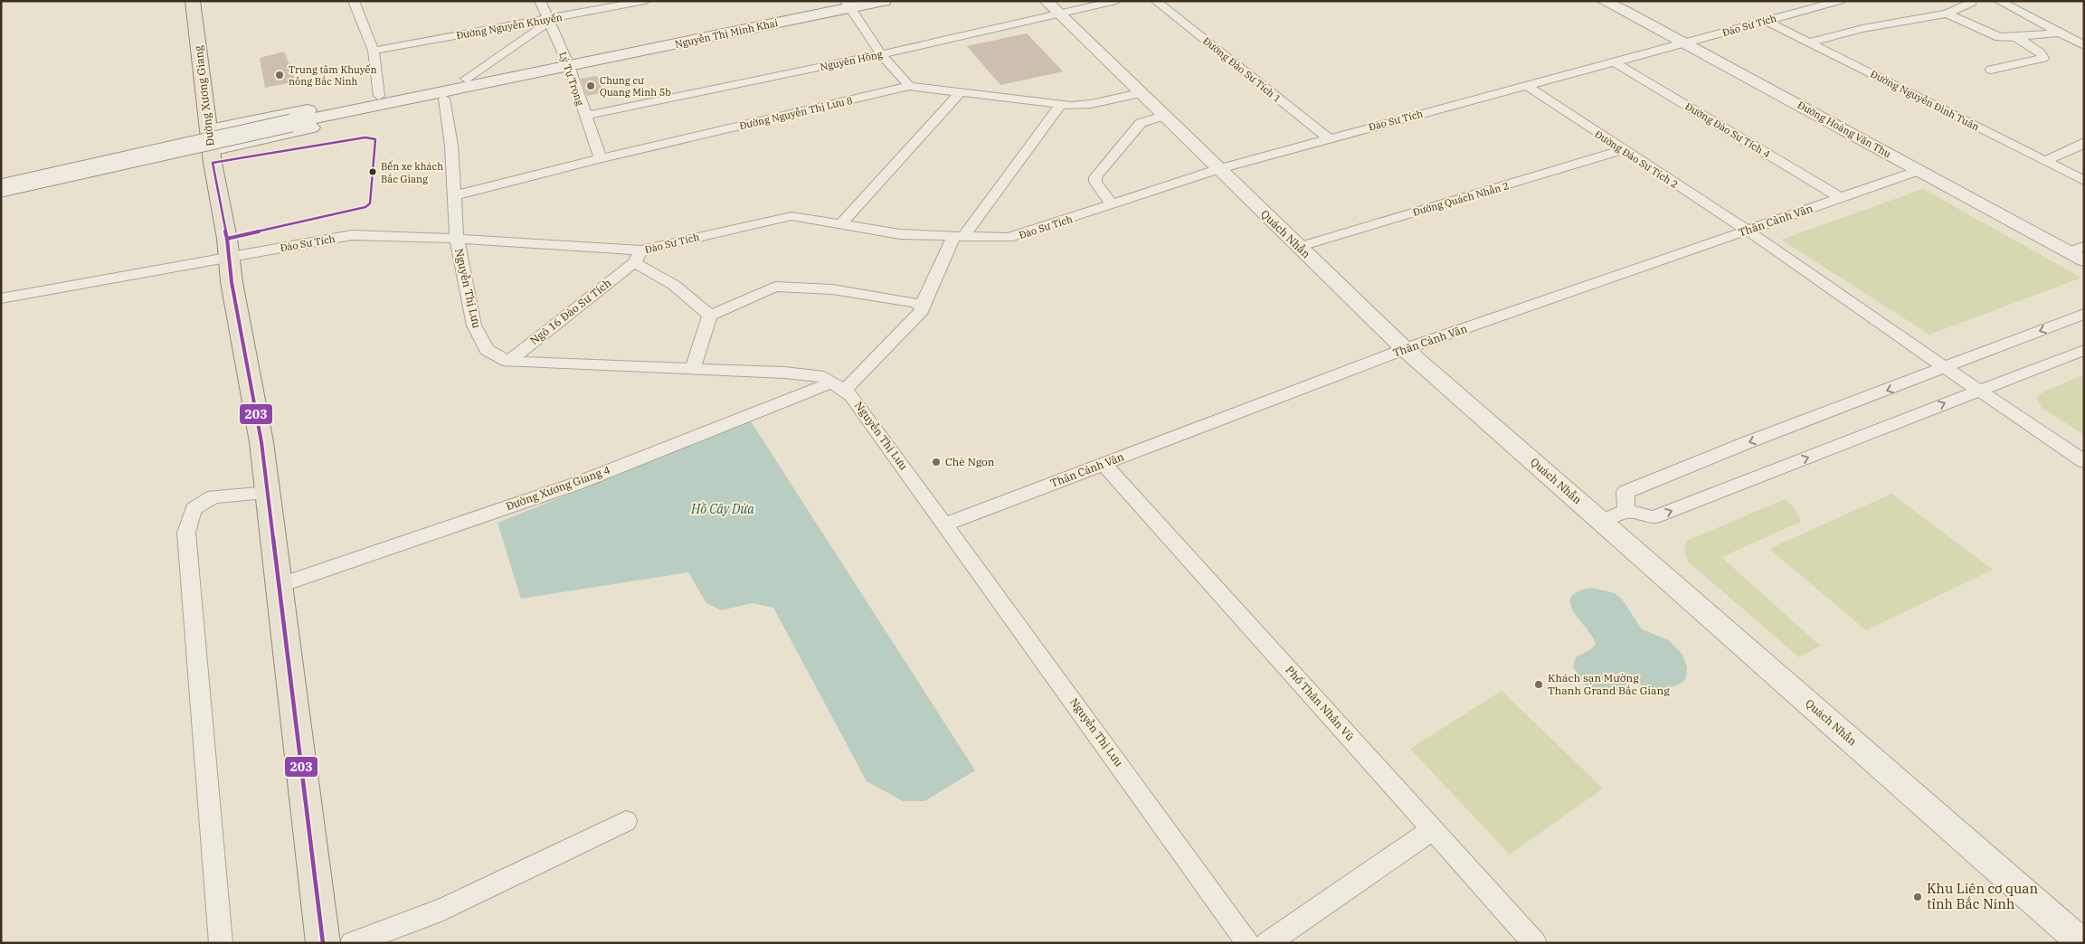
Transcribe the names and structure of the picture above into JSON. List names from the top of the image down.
{
  "streets": {
    "main road": ["Nguyễn Thị Minh Khai", "Đường Xương Giang"],
    "street": [
      "Đào Sư Tích",
      "Đường Nguyễn Khuyến",
      "Nguyên Hồng",
      "Đường Đào Sư Tích 1",
      "Lý Tự Trọng",
      "Đường Nguyễn Đình Tuân",
      "Đường Nguyễn Thị Lưu 8",
      "Đường Hoàng Văn Thụ",
      "Đường Đào Sư Tích 4",
      "Đường Đào Sư Tích 2",
      "Đường Quách Nhẫn 2",
      "Thân Cảnh Vân",
      "Quách Nhẫn",
      "Nguyễn Thị Lưu",
      "Ngõ 16 Đào Sư Tích",
      "Đường Xương Giang 4",
      "Phố Thân Nhân Vũ"
    ]
  },
  "crossings": [
    ["Đào Sư Tích", "Đường Đào Sư Tích 1"],
    ["Đào Sư Tích", "Đường Xương Giang"],
    ["Đào Sư Tích", "Đường Nguyễn Đình Tuân"],
    ["Đào Sư Tích", "Đường Hoàng Văn Thụ"],
    ["Đào Sư Tích", "Đường Đào Sư Tích 4"],
    ["Đào Sư Tích", "Đường Đào Sư Tích 2"],
    ["Đào Sư Tích", "Quách Nhẫn"],
    ["Đào Sư Tích", "Nguyễn Thị Lưu"],
    ["Đào Sư Tích", "Ngõ 16 Đào Sư Tích"],
    ["Đường Nguyễn Khuyến", "Lý Tự Trọng"],
    ["Nguyễn Thị Minh Khai", "Lý Tự Trọng"],
    ["Nguyên Hồng", "Lý Tự Trọng"],
    ["Nguyên Hồng", "Quách Nhẫn"],
    ["Lý Tự Trọng", "Đường Nguyễn Thị Lưu 8"],
    ["Đường Xương Giang", "Đường Xương Giang 4"],
    ["Đường Nguyễn Thị Lưu 8", "Quách Nhẫn"],
    ["Đường Nguyễn Thị Lưu 8", "Nguyễn Thị Lưu"],
    ["Đường Hoàng Văn Thụ", "Thân Cảnh Vân"],
    ["Đường Đào Sư Tích 4", "Thân Cảnh Vân"],
    ["Đường Đào Sư Tích 2", "Đường Quách Nhẫn 2"],
    ["Đường Đào Sư Tích 2", "Thân Cảnh Vân"],
    ["Đường Quách Nhẫn 2", "Quách Nhẫn"],
    ["Thân Cảnh Vân", "Quách Nhẫn"],
    ["Thân Cảnh Vân", "Nguyễn Thị Lưu"],
    ["Thân Cảnh Vân", "Phố Thân Nhân Vũ"],
    ["Nguyễn Thị Lưu", "Ngõ 16 Đào Sư Tích"],
    ["Nguyễn Thị Lưu", "Đường Xương Giang 4"]
  ],
  "water": ["Hồ Cây Dừa"],
  "places": [
    "Trung tâm Khuyến nông Bắc Ninh",
    "Chung cư Quang Minh 5b",
    "Bến xe khách Bắc Giang",
    "Chè Ngon",
    "Khách sạn Mường Thanh Grand Bắc Giang",
    "Khu Liên cơ quan tỉnh Bắc Ninh"
  ],
  "lines": ["transit line 203"]
}
